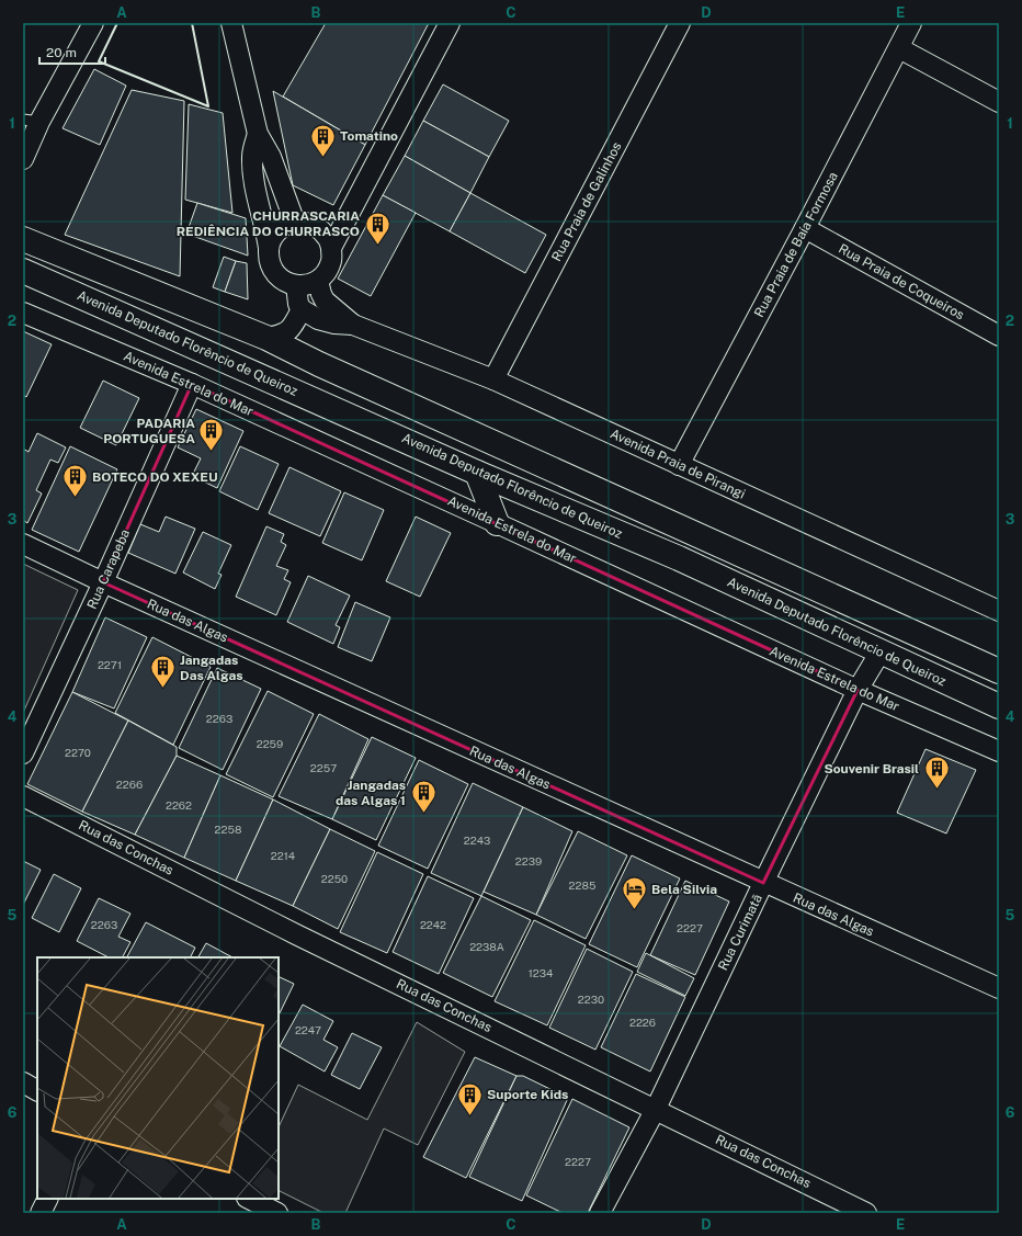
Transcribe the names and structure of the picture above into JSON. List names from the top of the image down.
{
  "streets": {
    "main road": ["Avenida Deputado Florêncio de Queiroz"],
    "street": [
      "Rua Praia de Galinhos",
      "Rua Praia de Baía Formosa",
      "Rua Praia de Coqueiros",
      "Avenida Estrela do Mar",
      "Avenida Praia de Pirangi",
      "Rua Carapeba",
      "Rua das Algas",
      "Rua das Conchas",
      "Rua Curimatã"
    ]
  },
  "crossings": [
    ["Rua Praia de Galinhos", "Avenida Praia de Pirangi"],
    ["Rua Praia de Baía Formosa", "Rua Praia de Coqueiros"],
    ["Rua Praia de Baía Formosa", "Avenida Praia de Pirangi"],
    ["Avenida Deputado Florêncio de Queiroz", "Rua Curimatã"],
    ["Avenida Estrela do Mar", "Rua Carapeba"],
    ["Avenida Estrela do Mar", "Rua Curimatã"],
    ["Rua Carapeba", "Rua das Algas"],
    ["Rua das Algas", "Rua Curimatã"],
    ["Rua das Conchas", "Rua Curimatã"]
  ],
  "places": {
    "building": [
      "Tomatino",
      "CHURRASCARIA REDIÊNCIA DO CHURRASCO",
      "PADARIA PORTUGUESA",
      "BOTECO DO XEXEU",
      "Jangadas Das Algas",
      "Souvenir Brasil",
      "Jangadas das Algas 1",
      "Suporte Kids"
    ],
    "hotel": ["Bela Silvia"]
  },
  "house_numbers": [
    "2271",
    "2263",
    "2259",
    "2270",
    "2257",
    "2266",
    "2262",
    "2258",
    "2243",
    "2214",
    "2239",
    "2250",
    "2285",
    "2263",
    "2242",
    "2227",
    "2238A",
    "1234",
    "2230",
    "2226",
    "2247",
    "2227"
  ],
  "scale_bar": "20 m",
  "grid": {
    "columns": [
      "A",
      "B",
      "C",
      "D",
      "E"
    ],
    "rows": [
      "1",
      "2",
      "3",
      "4",
      "5",
      "6"
    ]
  }
}
